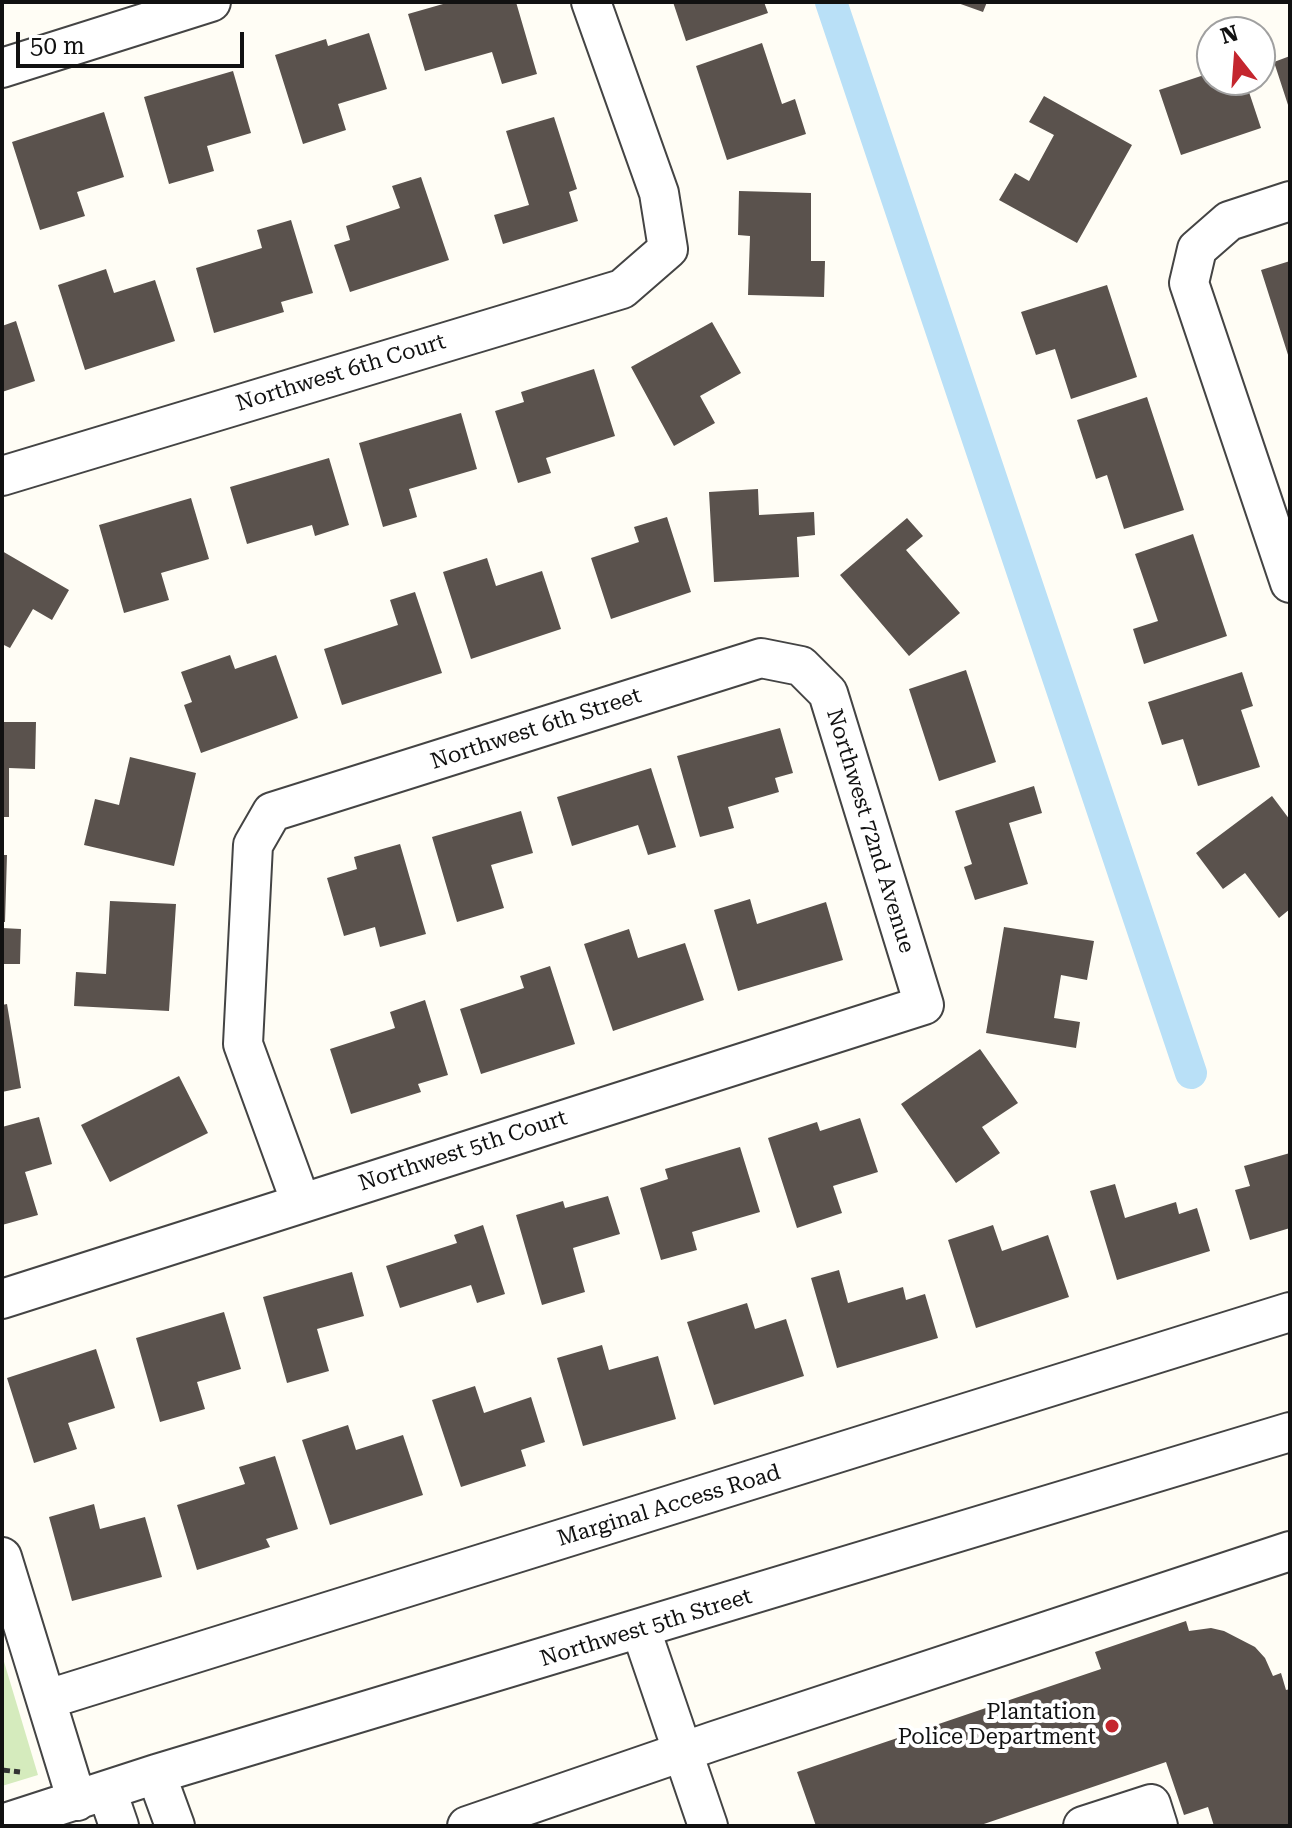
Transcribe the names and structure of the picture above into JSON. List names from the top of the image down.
{
  "streets": {
    "street": [
      "Northwest 6th Court",
      "Northwest 6th Street",
      "Northwest 72nd Avenue",
      "Northwest 5th Court",
      "Marginal Access Road",
      "Northwest 5th Street"
    ]
  },
  "crossings": [
    ["Northwest 6th Street", "Northwest 72nd Avenue"],
    ["Northwest 6th Street", "Northwest 5th Court"],
    ["Northwest 72nd Avenue", "Northwest 5th Court"]
  ],
  "places": ["Plantation Police Department"],
  "scale_bar": "50 m",
  "north": "top"
}
